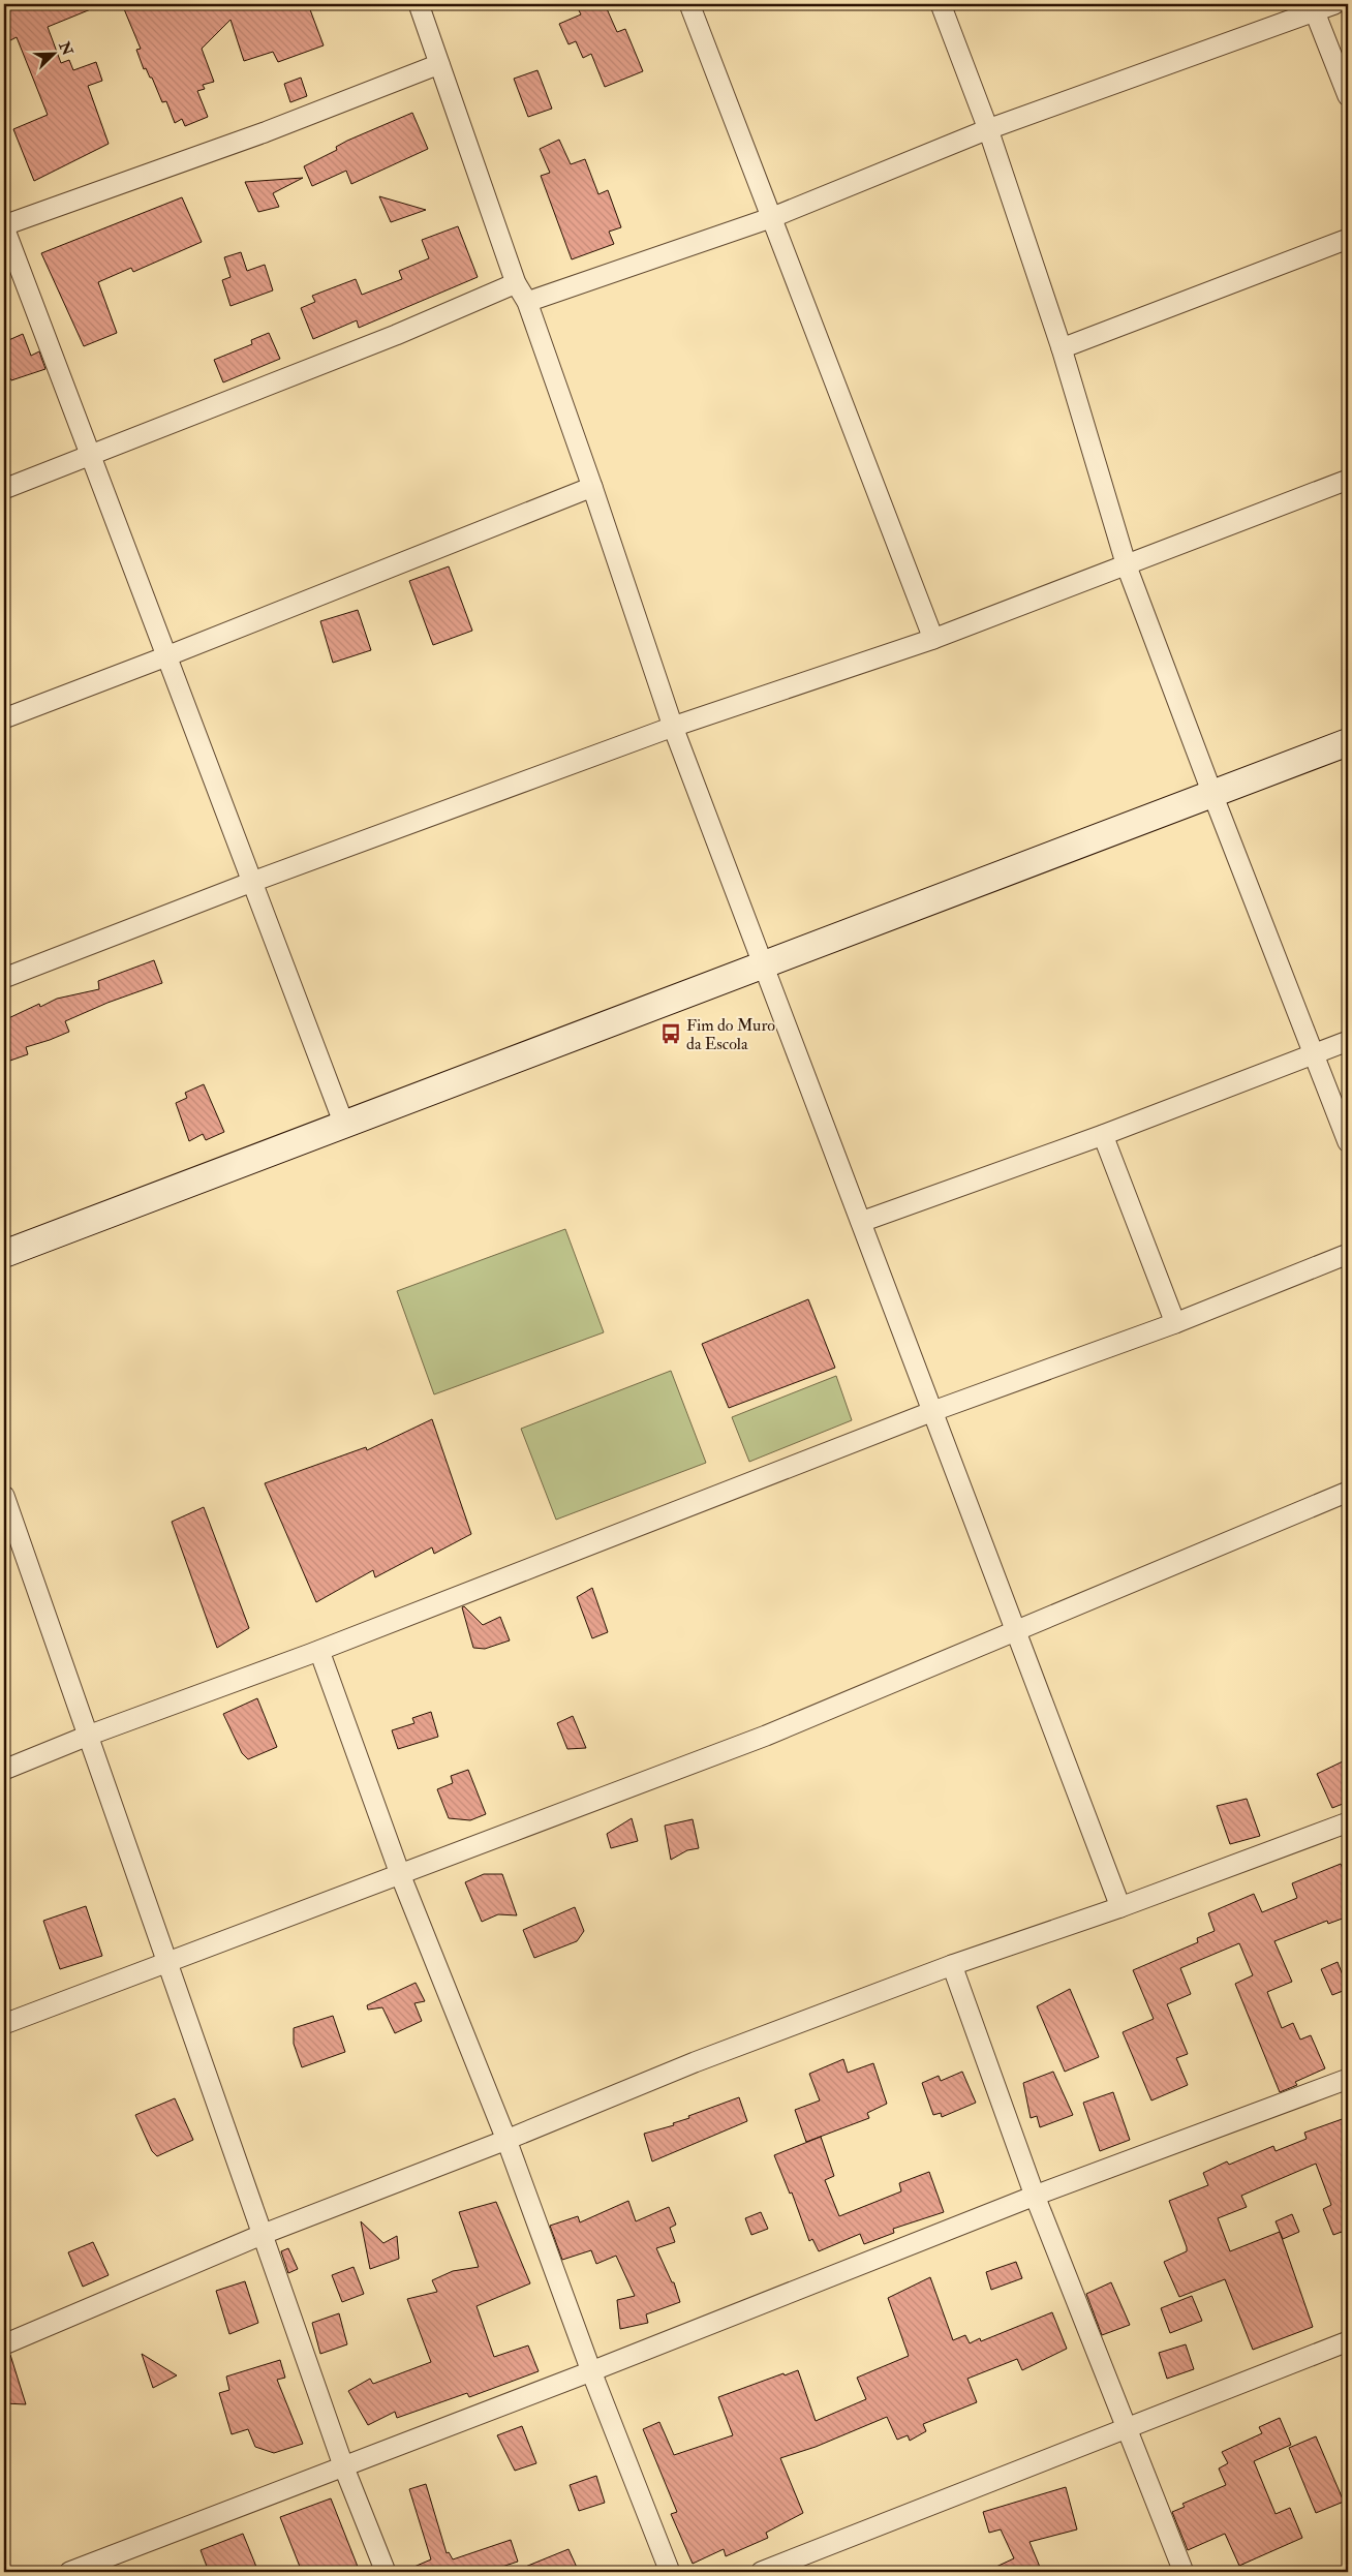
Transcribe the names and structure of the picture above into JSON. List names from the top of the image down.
{
  "places": {
    "bus stop": ["Fim do Muro da Escola"]
  },
  "north": "top right"
}
